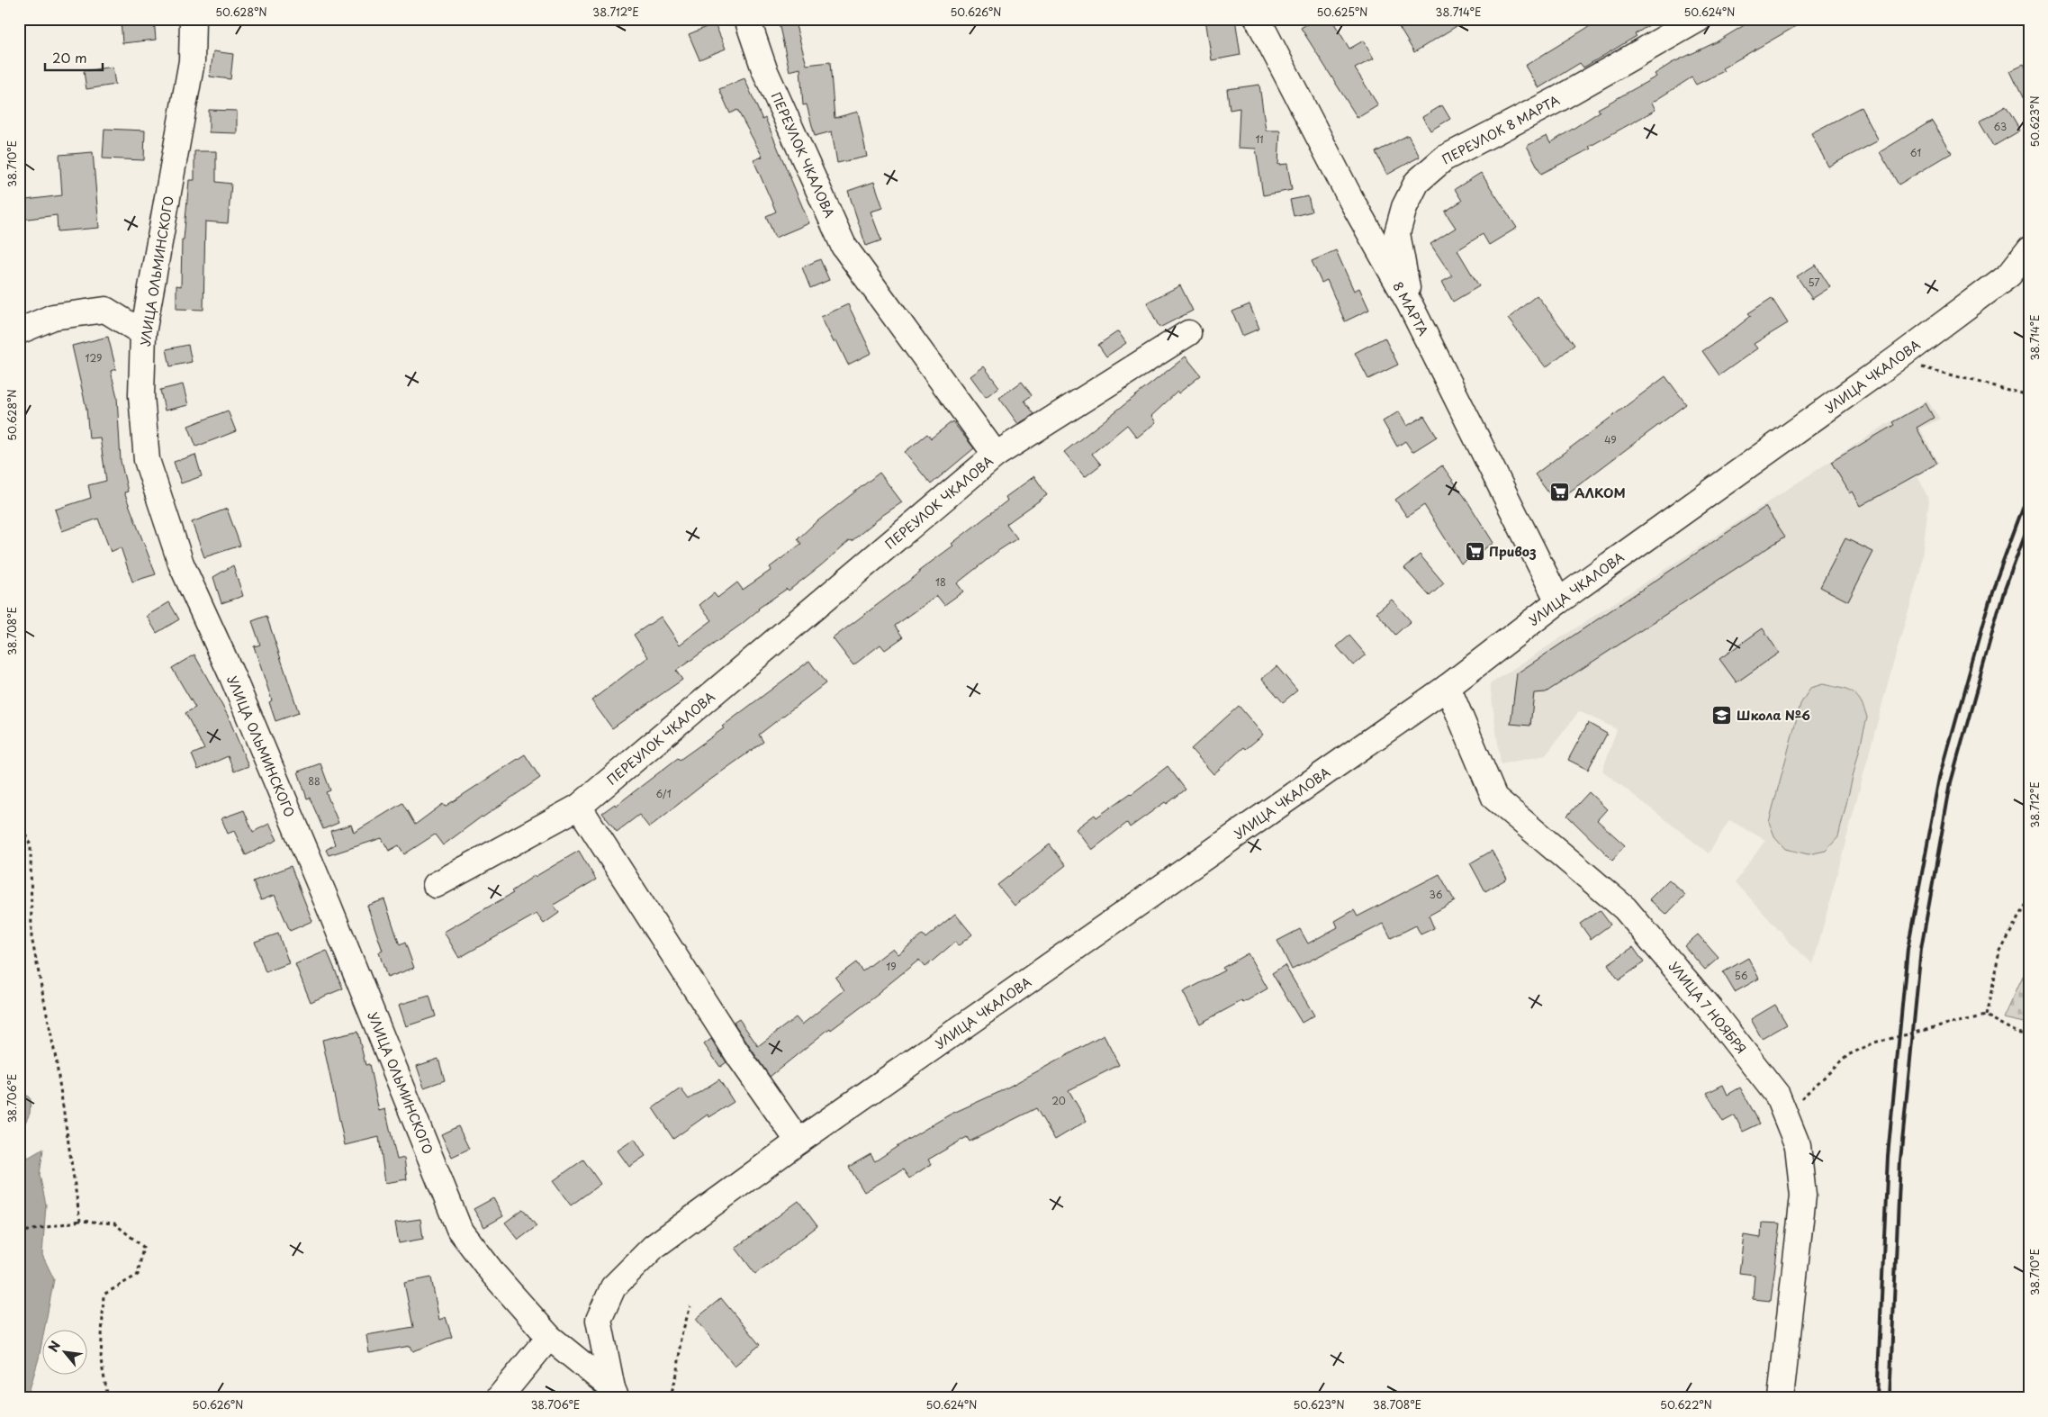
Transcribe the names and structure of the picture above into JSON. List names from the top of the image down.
{
  "streets": {
    "street": [
      "ПЕРЕУЛОК 8 МАРТА",
      "ПЕРЕУЛОК ЧКАЛОВА",
      "УЛИЦА ОЛЬМИНСКОГО",
      "8 МАРТА",
      "УЛИЦА ЧКАЛОВА",
      "УЛИЦА 7 НОЯБРЯ"
    ]
  },
  "crossings": [
    ["ПЕРЕУЛОК 8 МАРТА", "8 МАРТА"],
    ["УЛИЦА ОЛЬМИНСКОГО", "УЛИЦА ЧКАЛОВА"],
    ["8 МАРТА", "УЛИЦА ЧКАЛОВА"],
    ["УЛИЦА ЧКАЛОВА", "УЛИЦА 7 НОЯБРЯ"]
  ],
  "places": {
    "supermarket": ["АЛКОМ", "Привоз"],
    "school or university": ["Школа №6"]
  },
  "house_numbers": [
    "63",
    "11",
    "61",
    "57",
    "129",
    "49",
    "18",
    "88",
    "6/1",
    "36",
    "19",
    "56",
    "20"
  ],
  "scale_bar": "20 m",
  "north": "top left",
  "coordinates": [
    "50.628°N",
    "38.712°E",
    "50.626°N",
    "50.625°N",
    "38.714°E",
    "50.624°N",
    "50.623°N",
    "38.710°E",
    "38.708°E",
    "38.706°E",
    "50.622°N"
  ]
}
